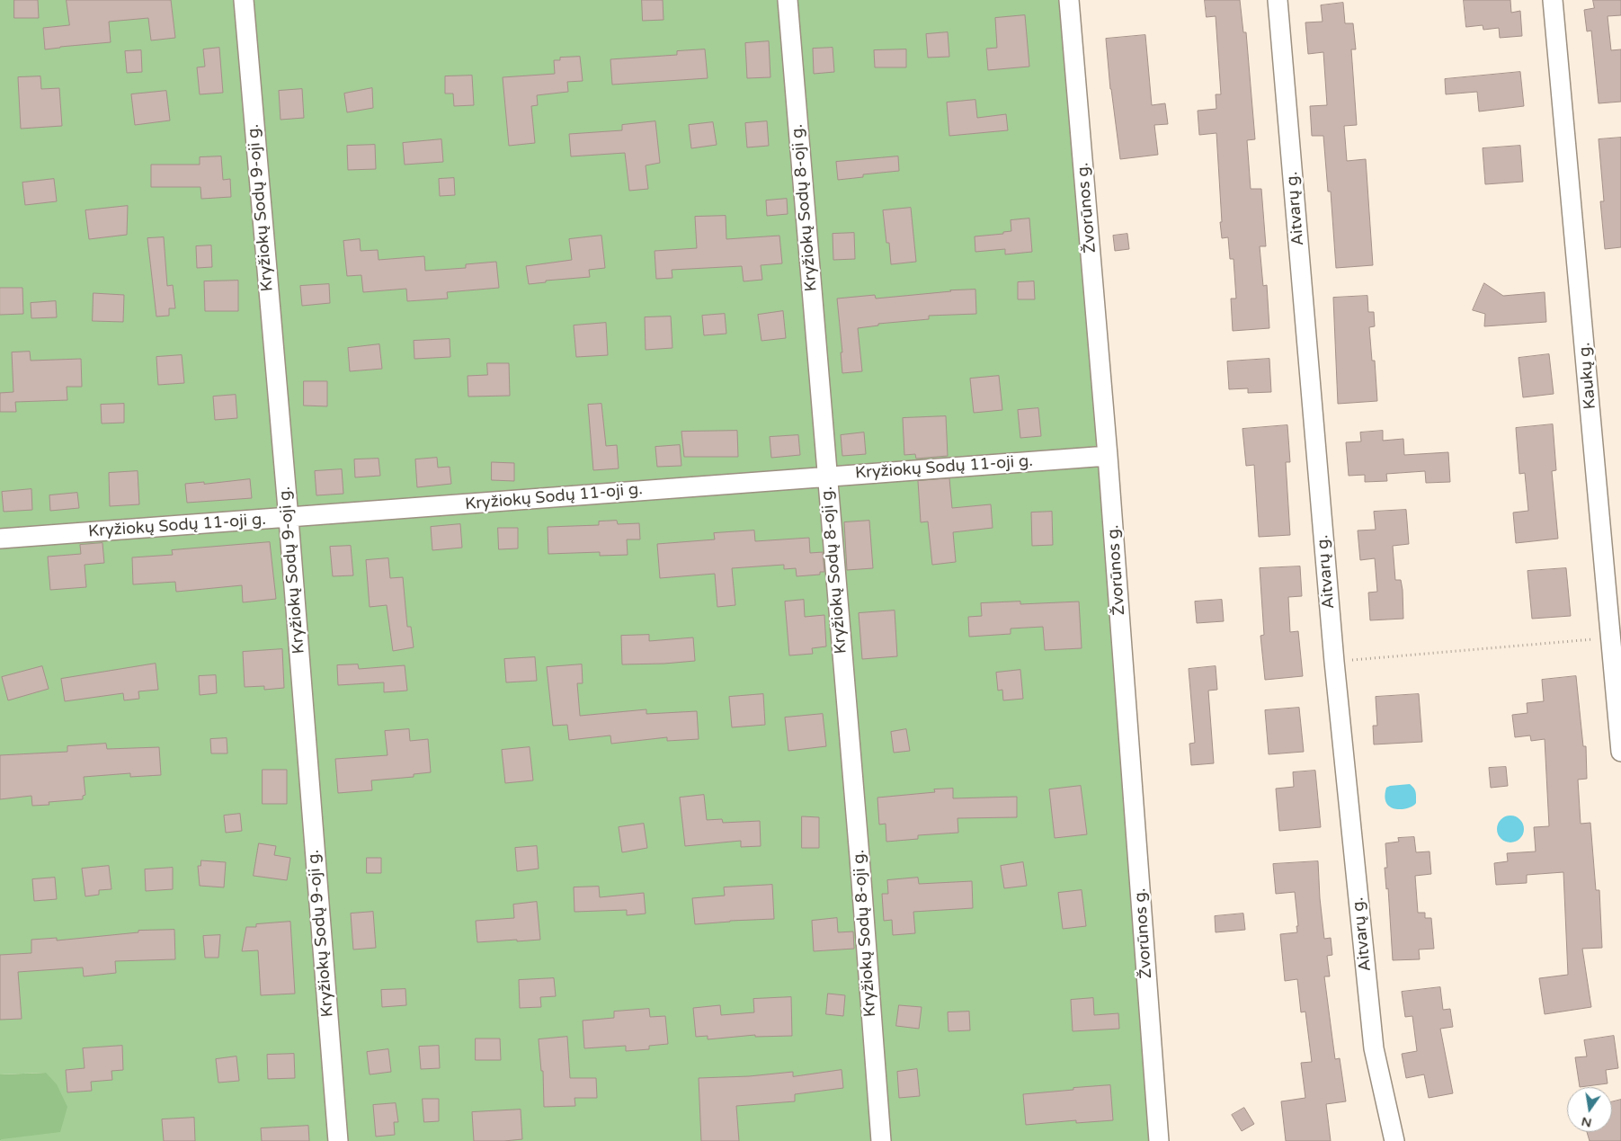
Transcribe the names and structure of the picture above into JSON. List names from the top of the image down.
{
  "streets": {
    "street": [
      "Kryžiokų Sodų 9-oji g.",
      "Kryžiokų Sodų 8-oji g.",
      "Žvorūnos g.",
      "Aitvarų g.",
      "Kaukų g.",
      "Kryžiokų Sodų 11-oji g."
    ]
  },
  "crossings": [
    ["Kryžiokų Sodų 9-oji g.", "Kryžiokų Sodų 11-oji g."],
    ["Kryžiokų Sodų 8-oji g.", "Kryžiokų Sodų 11-oji g."],
    ["Žvorūnos g.", "Kryžiokų Sodų 11-oji g."]
  ],
  "north": "bottom"
}
